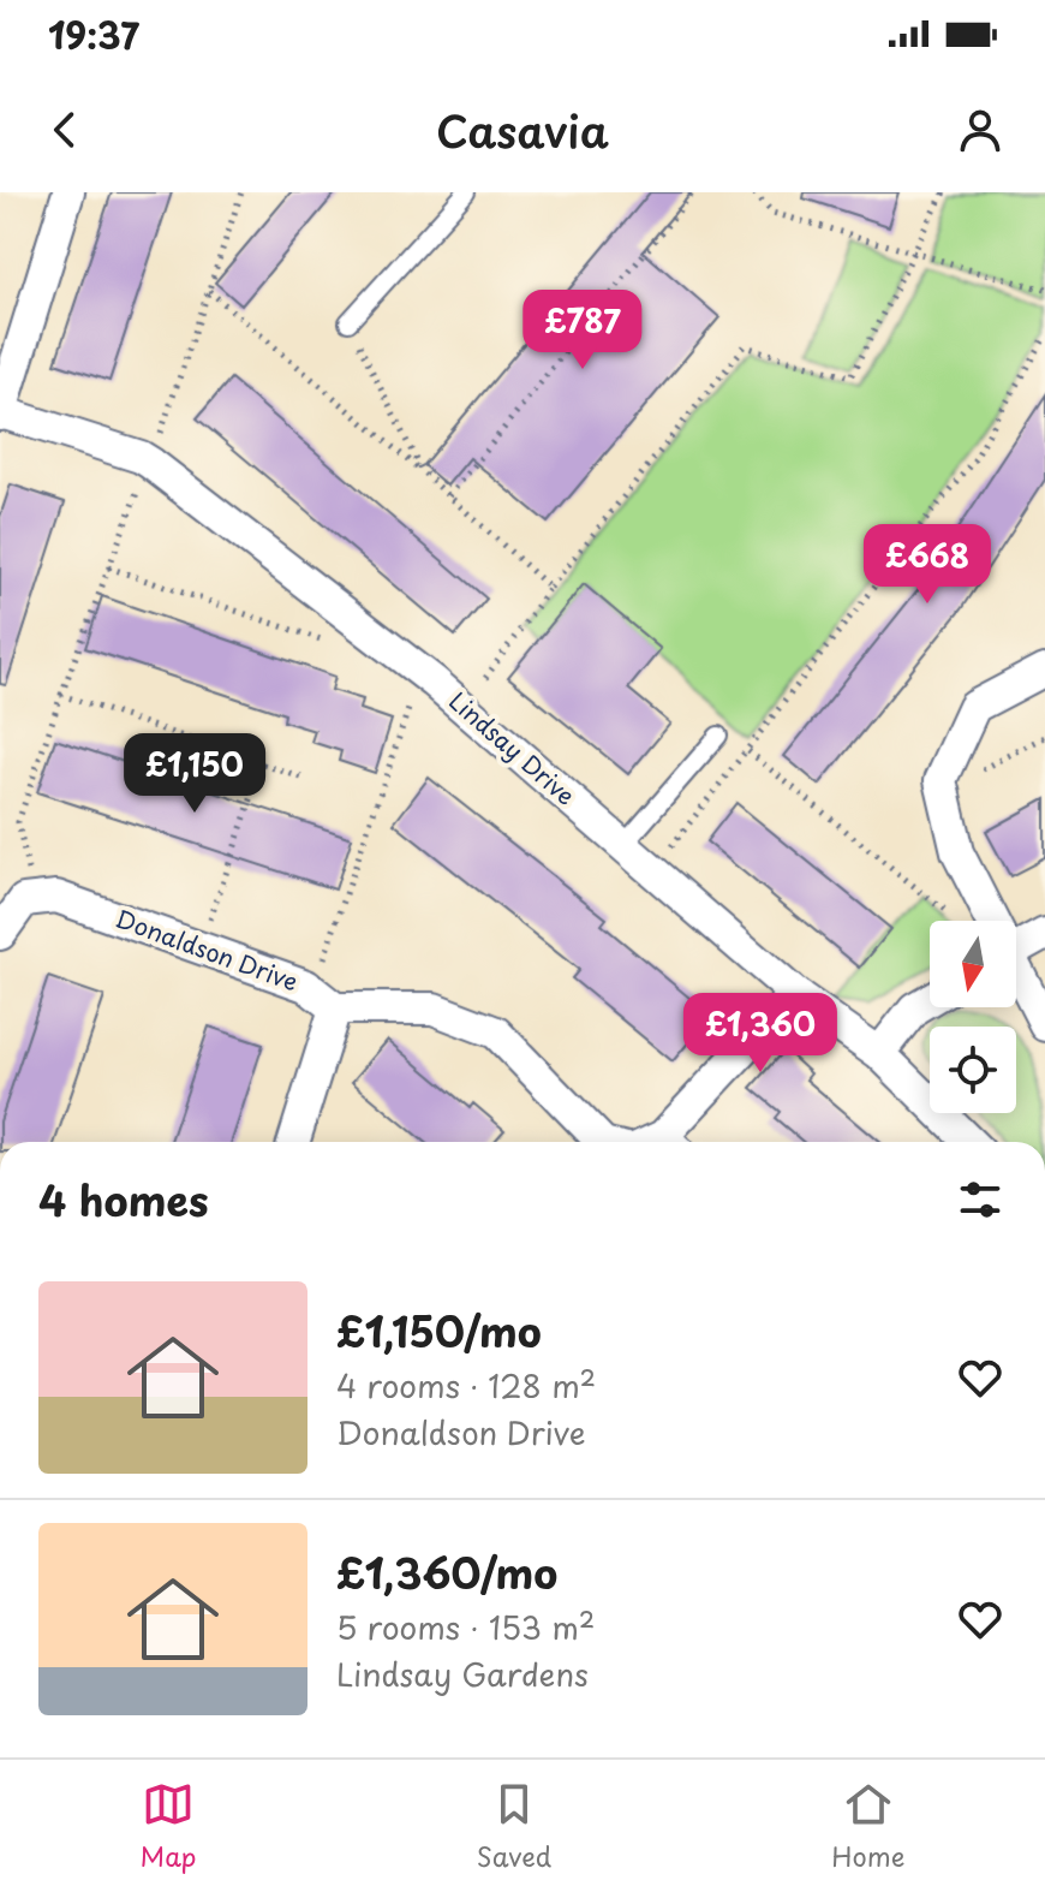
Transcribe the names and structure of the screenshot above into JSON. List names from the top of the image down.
{
  "streets": {
    "street": ["Lindsay Drive", "Donaldson Drive"]
  },
  "north": "bottom",
  "page": {
    "status": "19:37",
    "header": "Casavia",
    "price": [
      "£787",
      "£668",
      "£1,150",
      "£1,360"
    ],
    "heading": "4 homes",
    "list": [
      {
        "name": "£1,150/mo",
        "note": "4 rooms · 128 m² · Donaldson Drive"
      },
      {
        "name": "£1,360/mo",
        "note": "5 rooms · 153 m² · Lindsay Gardens"
      }
    ],
    "tabs": ["Map", "Saved", "Home"]
  }
}
